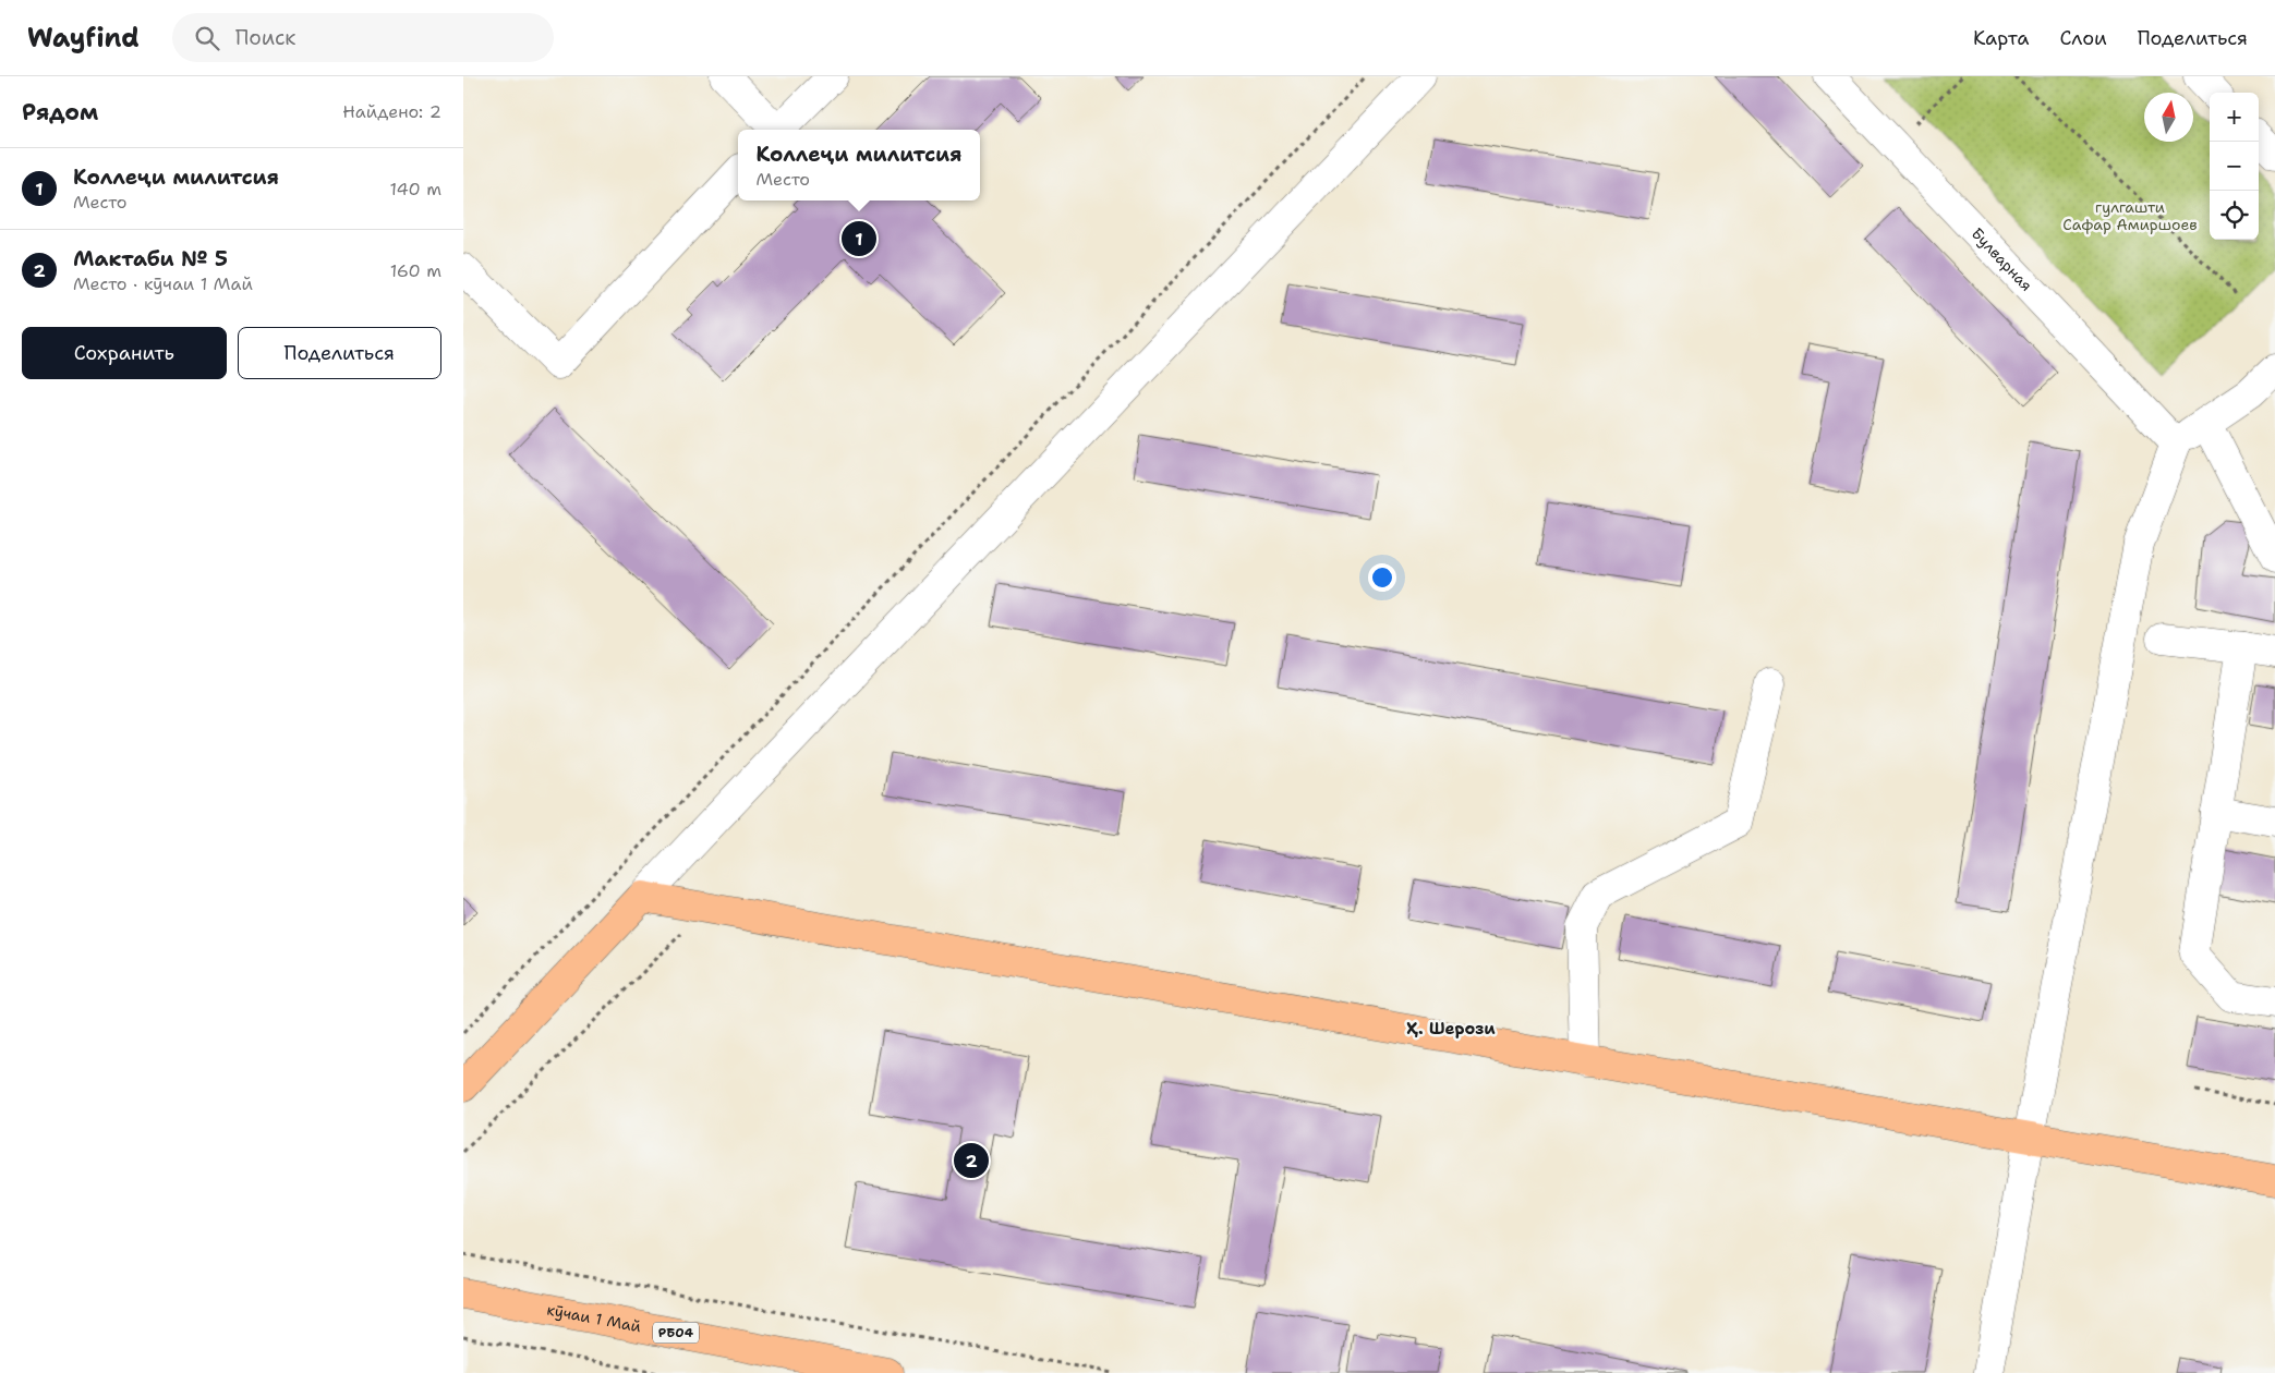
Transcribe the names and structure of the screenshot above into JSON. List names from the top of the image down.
{
  "streets": {
    "main road": ["кӯчаи 1 Май", "РБ04"],
    "street": ["Булварная"]
  },
  "districts": ["Ҳ. Шерози"],
  "parks": ["гулгашти Сафар Амиршоев"],
  "north": "top",
  "page": {
    "header": "Wayfind",
    "search": "Поиск",
    "nav": ["Карта", "Слои", "Поделиться"],
    "heading": ["Рядом", "Найдено: 2"],
    "map_buttons": ["+", "−"],
    "popup": ["Коллеҷи милитсия", "Место"],
    "list": [
      {
        "mark": "1",
        "name": "Коллеҷи милитсия",
        "note": "Место",
        "value": "140 m"
      },
      {
        "mark": "2",
        "name": "Мактаби № 5",
        "note": "Место · кӯчаи 1 Май",
        "value": "160 m"
      }
    ],
    "pins": ["1", "2"],
    "buttons": ["Сохранить", "Поделиться"]
  }
}
